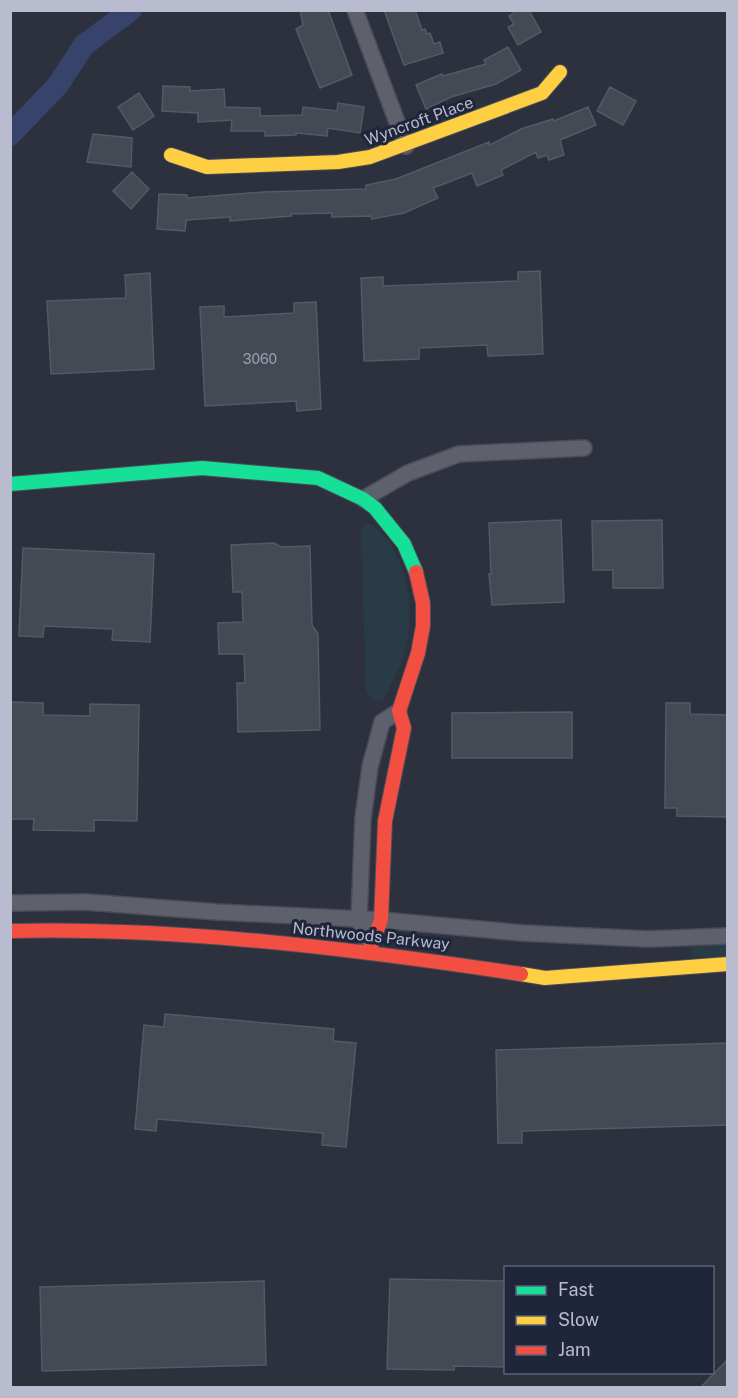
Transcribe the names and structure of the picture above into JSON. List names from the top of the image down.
{
  "streets": {
    "street": ["Wyncroft Place", "Northwoods Parkway"]
  },
  "house_numbers": ["3060"],
  "legend": ["Fast", "Slow", "Jam"]
}
